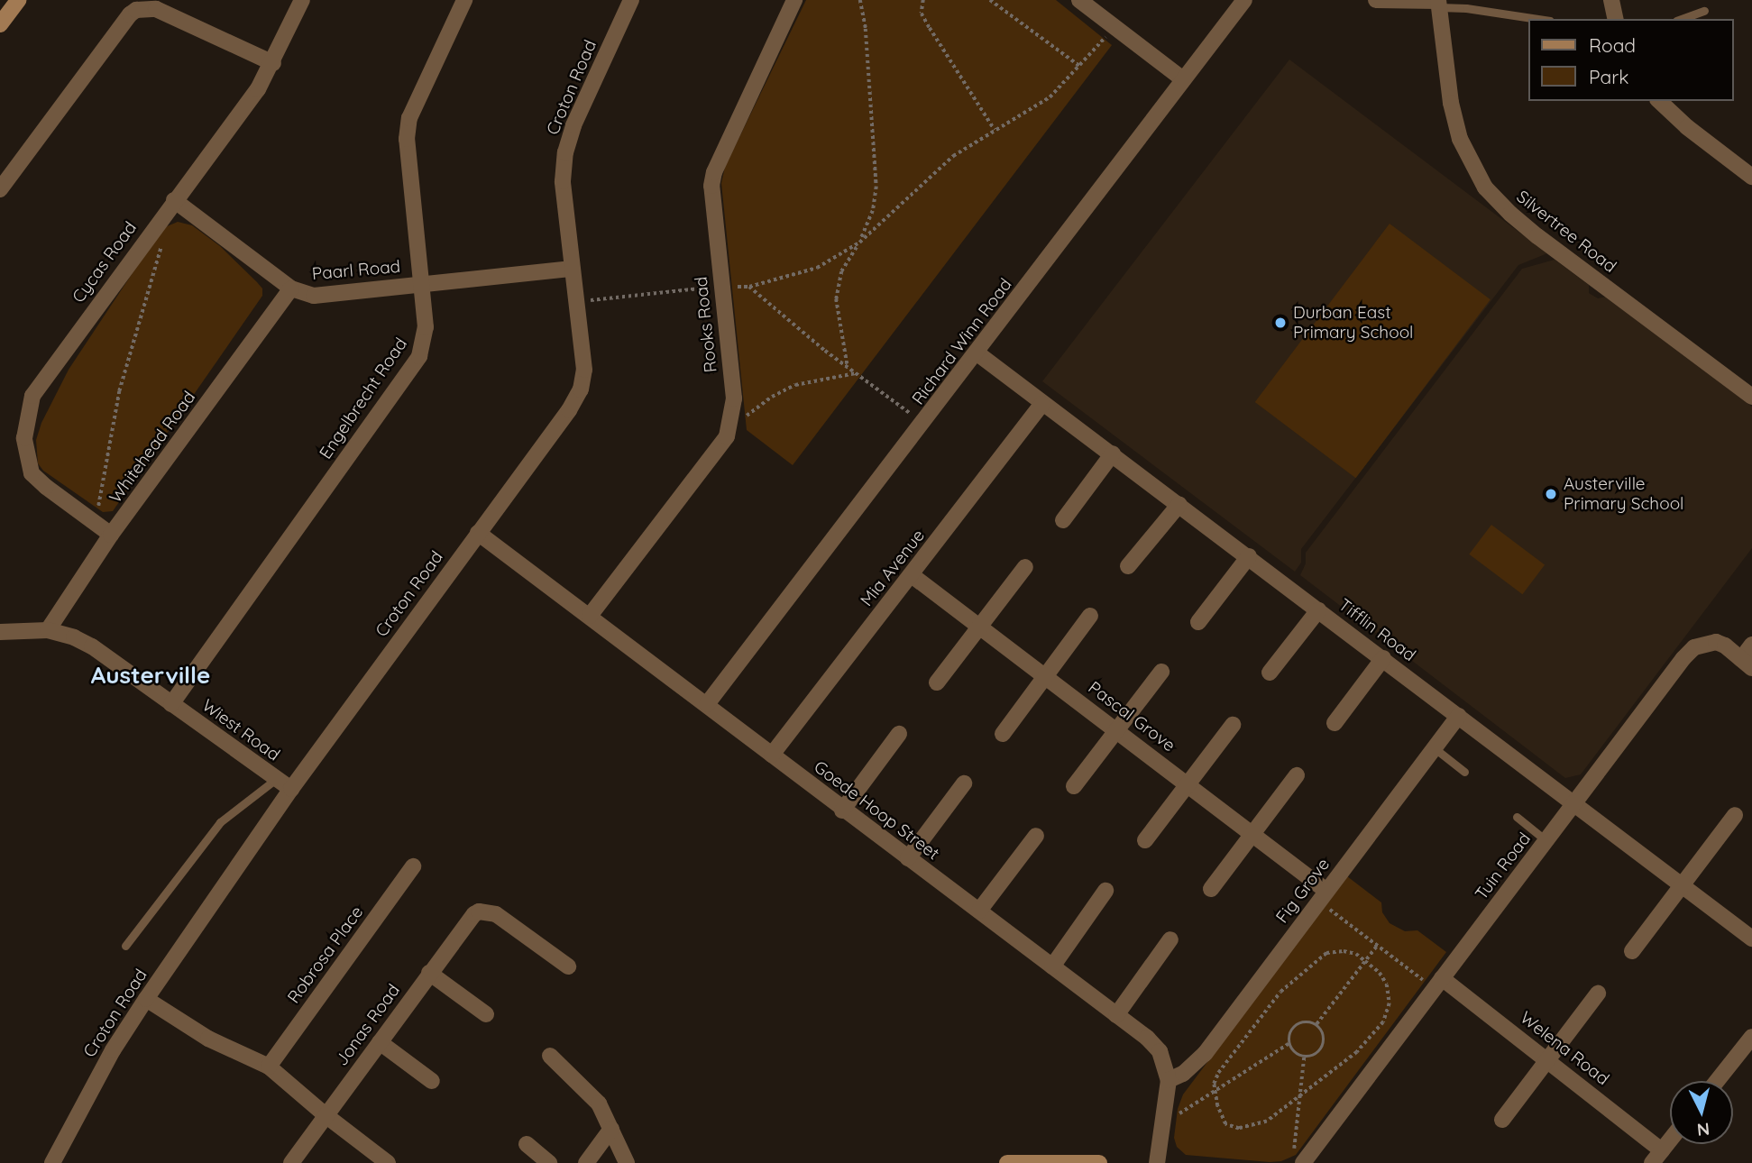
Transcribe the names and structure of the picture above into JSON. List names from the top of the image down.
{
  "streets": {
    "street": [
      "Croton Road",
      "Silvertree Road",
      "Cycas Road",
      "Paarl Road",
      "Rooks Road",
      "Richard Winn Road",
      "Engelbrecht Road",
      "Whitehead Road",
      "Mia Avenue",
      "Tifflin Road",
      "Pascal Grove",
      "Wiest Road",
      "Goede Hoop Street",
      "Tuin Road",
      "Fig Grove",
      "Robrosa Place",
      "Jonas Road",
      "Welena Road"
    ]
  },
  "crossings": [
    ["Croton Road", "Paarl Road"],
    ["Croton Road", "Wiest Road"],
    ["Croton Road", "Goede Hoop Street"],
    ["Cycas Road", "Paarl Road"],
    ["Cycas Road", "Whitehead Road"],
    ["Paarl Road", "Engelbrecht Road"],
    ["Paarl Road", "Whitehead Road"],
    ["Rooks Road", "Goede Hoop Street"],
    ["Richard Winn Road", "Tifflin Road"],
    ["Richard Winn Road", "Goede Hoop Street"],
    ["Engelbrecht Road", "Wiest Road"],
    ["Whitehead Road", "Wiest Road"],
    ["Mia Avenue", "Tifflin Road"],
    ["Mia Avenue", "Pascal Grove"],
    ["Mia Avenue", "Goede Hoop Street"],
    ["Tifflin Road", "Tuin Road"],
    ["Tifflin Road", "Fig Grove"],
    ["Pascal Grove", "Fig Grove"],
    ["Goede Hoop Street", "Fig Grove"],
    ["Tuin Road", "Welena Road"]
  ],
  "districts": ["Austerville"],
  "places": ["Durban East Primary School", "Austerville Primary School"],
  "legend": ["Road", "Park"],
  "north": "bottom"
}
